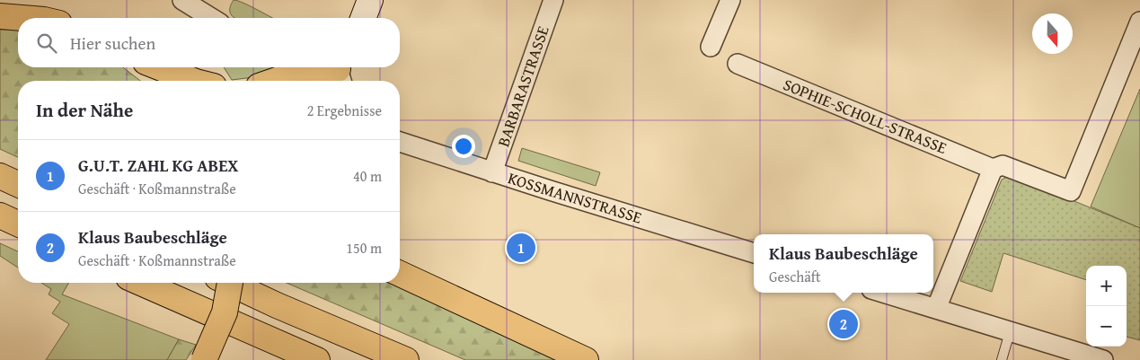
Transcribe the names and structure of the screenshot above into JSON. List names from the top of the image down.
{
  "streets": {
    "street": ["BARBARASTRASSE", "SOPHIE-SCHOLL-STRASSE", "KOSSMANNSTRASSE"]
  },
  "crossings": [
    ["BARBARASTRASSE", "KOSSMANNSTRASSE"]
  ],
  "north": "bottom",
  "page": {
    "search": "Hier suchen",
    "heading": ["In der Nähe", "2 Ergebnisse"],
    "list": [
      {
        "mark": "1",
        "name": "G.U.T. ZAHL KG ABEX",
        "note": "Geschäft · Koßmannstraße",
        "value": "40 m"
      },
      {
        "mark": "2",
        "name": "Klaus Baubeschläge",
        "note": "Geschäft · Koßmannstraße",
        "value": "150 m"
      }
    ],
    "pins": ["1", "2"],
    "popup": ["Klaus Baubeschläge", "Geschäft"],
    "map_buttons": ["+", "−"]
  }
}
